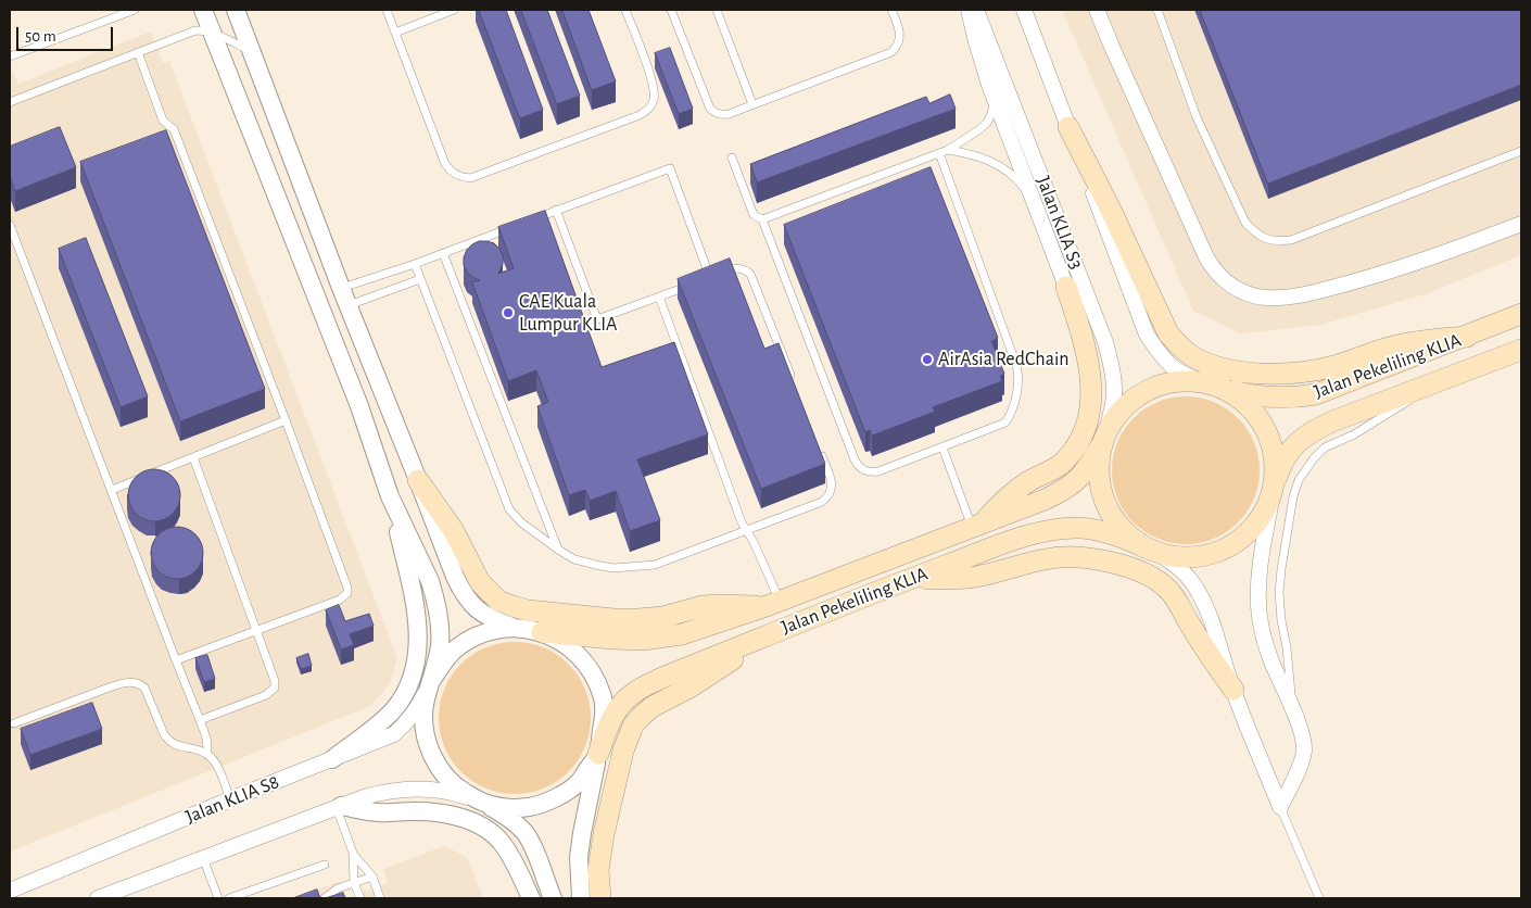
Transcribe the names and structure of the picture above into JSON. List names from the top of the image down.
{
  "streets": {
    "main road": ["Jalan Pekeliling KLIA"],
    "street": ["Jalan KLIA S3", "Jalan KLIA S8"]
  },
  "crossings": [
    ["Jalan KLIA S3", "Jalan Pekeliling KLIA"],
    ["Jalan Pekeliling KLIA", "Jalan KLIA S8"]
  ],
  "places": ["CAE Kuala Lumpur KLIA", "AirAsia RedChain"],
  "scale_bar": "50 m"
}
